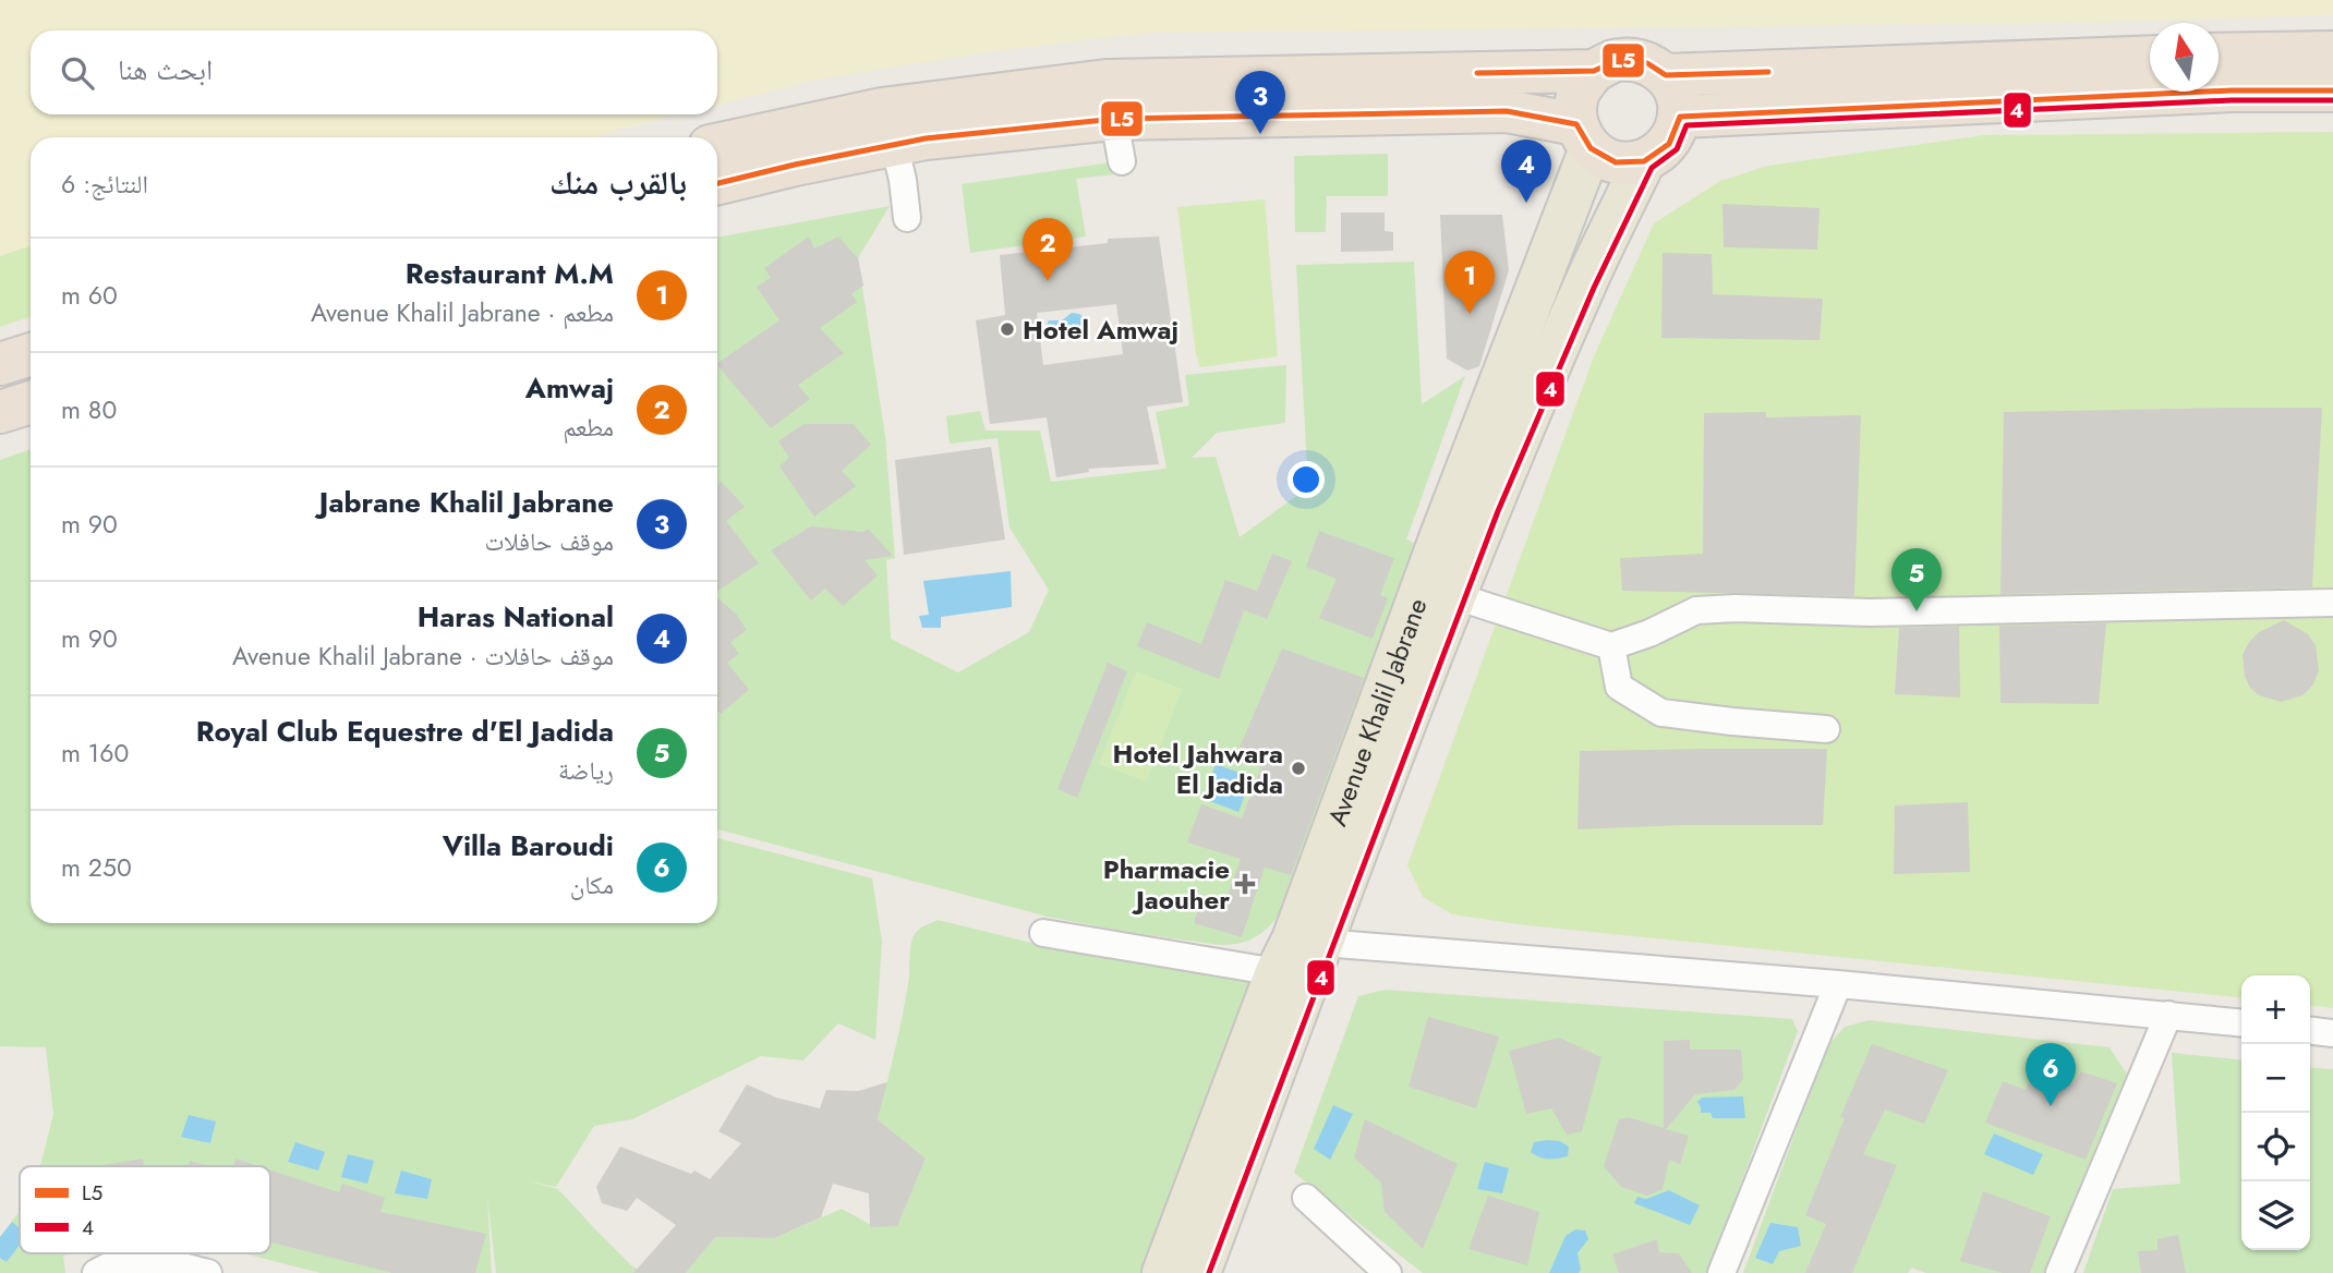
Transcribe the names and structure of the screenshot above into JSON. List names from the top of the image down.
{
  "streets": {
    "main road": ["Avenue Khalil Jabrane"]
  },
  "places": {
    "other": ["Hotel Amwaj", "Hotel Jahwara El Jadida"],
    "health": ["Pharmacie Jaouher"]
  },
  "lines": ["transit line L5", "transit line 4"],
  "legend": ["L5", "4"],
  "north": "top",
  "page": {
    "search": "ابحث هنا",
    "pins": [
      "3",
      "4",
      "2",
      "1",
      "5",
      "6"
    ],
    "heading": ["بالقرب منك", "النتائج: 6"],
    "list": [
      {
        "mark": "1",
        "name": "Restaurant M.M",
        "note": "مطعم · Avenue Khalil Jabrane",
        "value": "60 m"
      },
      {
        "mark": "2",
        "name": "Amwaj",
        "note": "مطعم",
        "value": "80 m"
      },
      {
        "mark": "3",
        "name": "Jabrane Khalil Jabrane",
        "note": "موقف حافلات",
        "value": "90 m"
      },
      {
        "mark": "4",
        "name": "Haras National",
        "note": "موقف حافلات · Avenue Khalil Jabrane",
        "value": "90 m"
      },
      {
        "mark": "5",
        "name": "Royal Club Equestre d'El Jadida",
        "note": "رياضة",
        "value": "160 m"
      },
      {
        "mark": "6",
        "name": "Villa Baroudi",
        "note": "مكان",
        "value": "250 m"
      }
    ],
    "map_buttons": ["+", "−"]
  }
}
